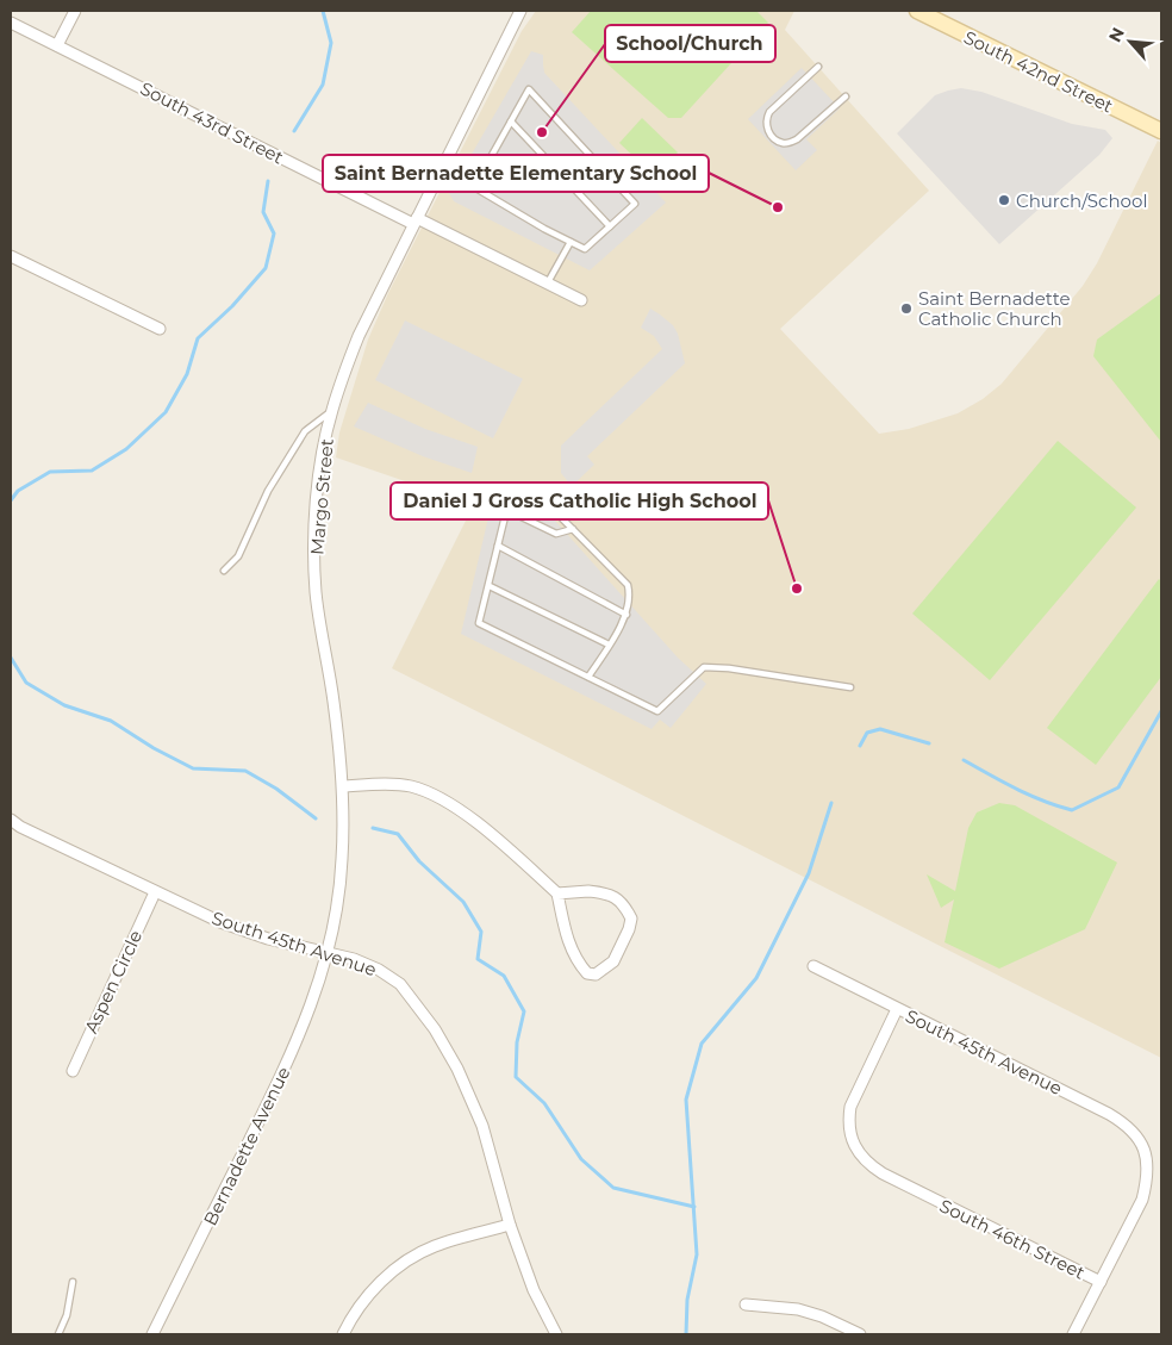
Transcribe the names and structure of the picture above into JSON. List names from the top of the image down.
{
  "streets": {
    "street": [
      "South 42nd Street",
      "South 43rd Street",
      "Margo Street",
      "South 45th Avenue",
      "Aspen Circle",
      "Bernadette Avenue",
      "South 46th Street"
    ]
  },
  "crossings": [
    ["South 43rd Street", "Margo Street"],
    ["Margo Street", "South 45th Avenue"],
    ["Margo Street", "Bernadette Avenue"],
    ["South 45th Avenue", "Aspen Circle"],
    ["South 45th Avenue", "Bernadette Avenue"],
    ["South 45th Avenue", "South 46th Street"]
  ],
  "places": [
    "School/Church",
    "Church/School",
    "Saint Bernadette Elementary School",
    "Saint Bernadette Catholic Church",
    "Daniel J Gross Catholic High School"
  ],
  "north": "top left"
}
